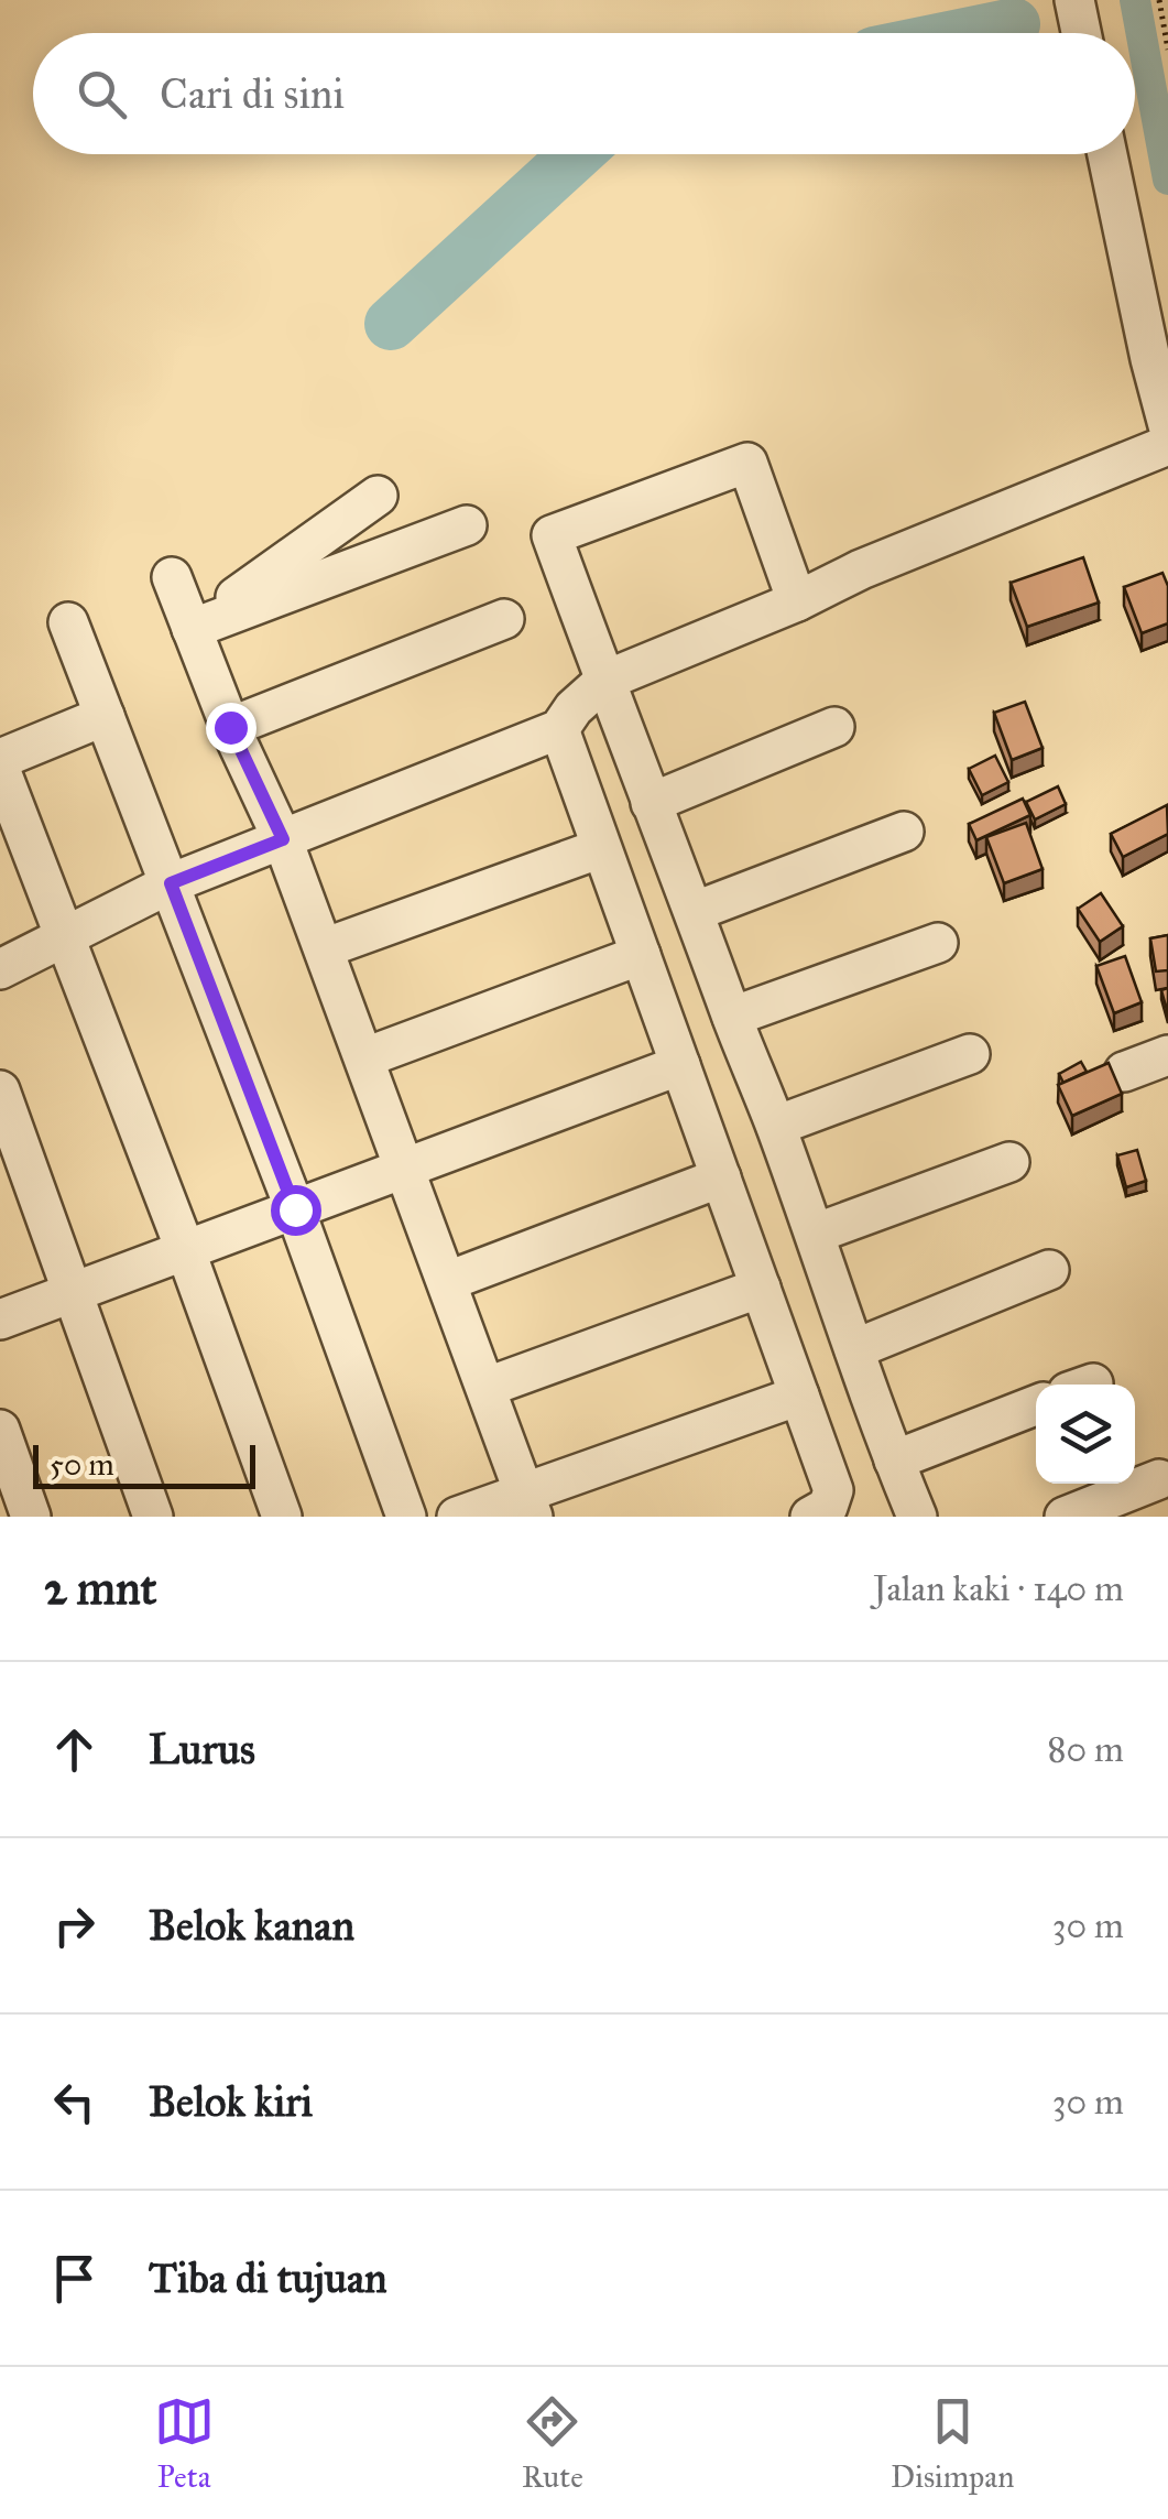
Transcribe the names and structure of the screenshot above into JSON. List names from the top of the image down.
{
  "scale_bar": "50 m",
  "page": {
    "search": "Cari di sini",
    "scale": "50 m",
    "heading": ["2 mnt", "Jalan kaki · 140 m"],
    "list": [
      ["Lurus", "80 m"],
      ["Belok kanan", "30 m"],
      ["Belok kiri", "30 m"],
      "Tiba di tujuan"
    ],
    "nav": ["Peta", "Rute", "Disimpan"]
  }
}
